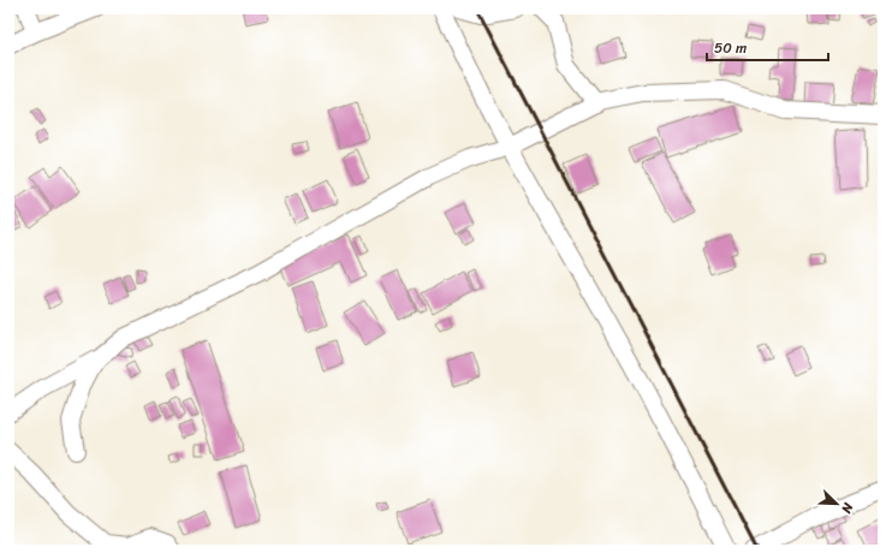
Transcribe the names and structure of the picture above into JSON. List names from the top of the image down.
{
  "scale_bar": "50 m",
  "north": "bottom right"
}
